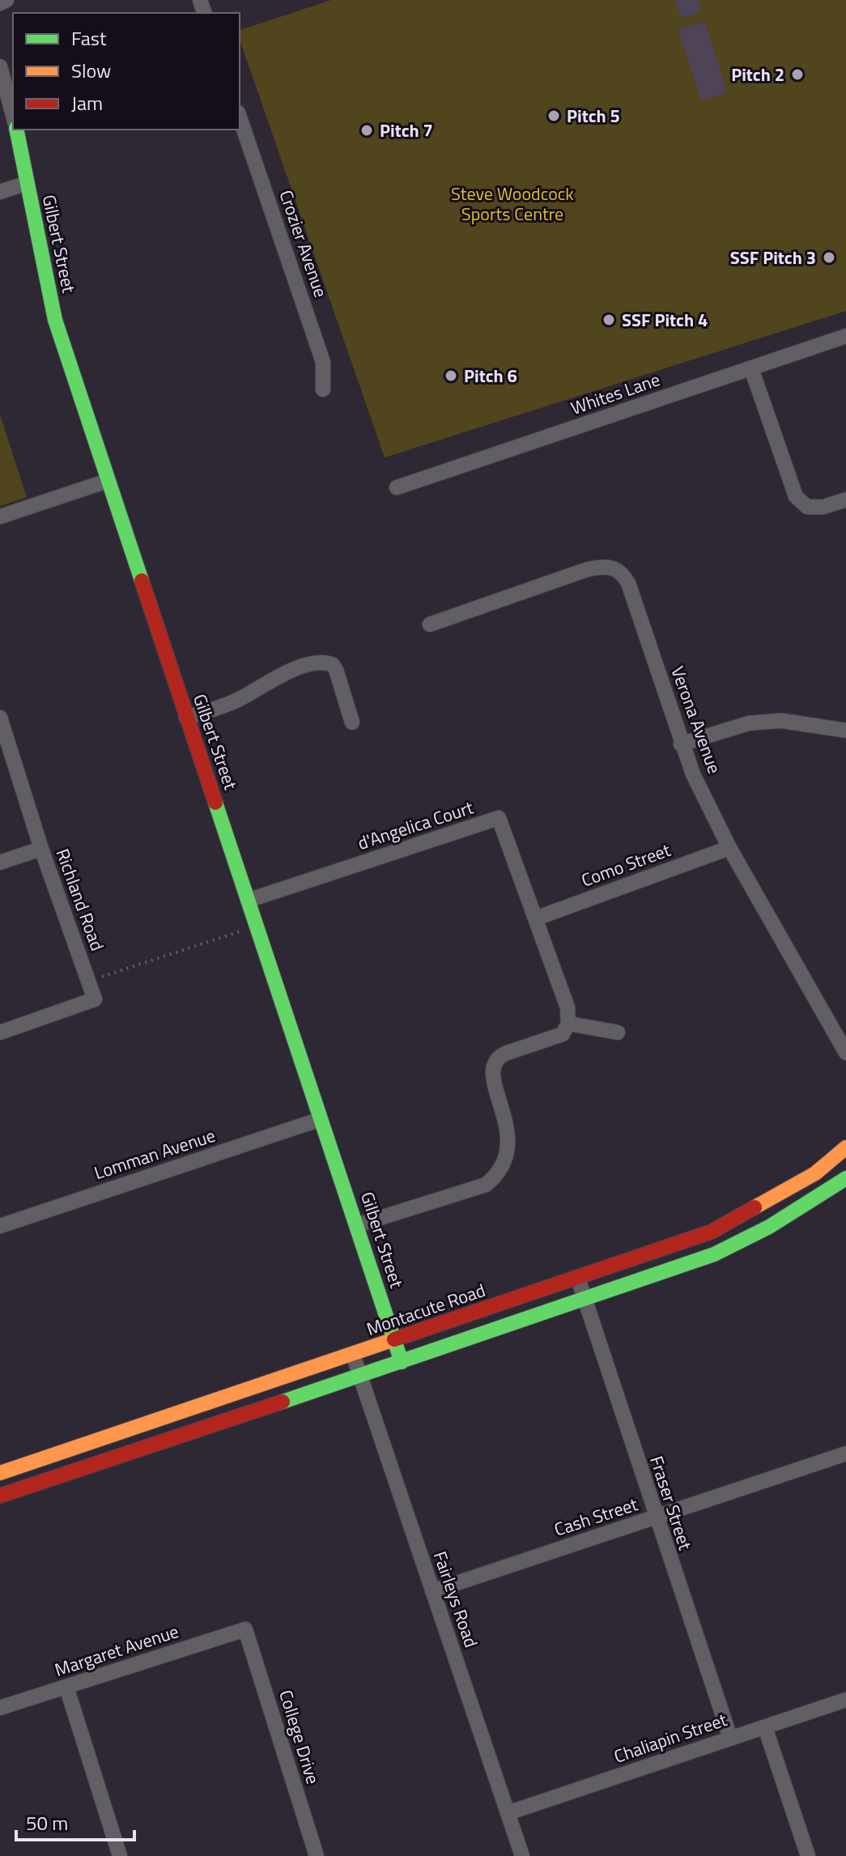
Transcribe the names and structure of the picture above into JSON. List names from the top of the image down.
{
  "streets": {
    "main road": ["Gilbert Street", "Montacute Road"],
    "street": [
      "Crozier Avenue",
      "Whites Lane",
      "Verona Avenue",
      "d'Angelica Court",
      "Como Street",
      "Richland Road",
      "Lomman Avenue",
      "Fraser Street",
      "Cash Street",
      "Fairleys Road",
      "Margaret Avenue",
      "College Drive",
      "Chaliapin Street"
    ]
  },
  "crossings": [
    ["Gilbert Street", "d'Angelica Court"],
    ["Gilbert Street", "Lomman Avenue"],
    ["Gilbert Street", "Montacute Road"],
    ["Verona Avenue", "Como Street"],
    ["d'Angelica Court", "Como Street"],
    ["Montacute Road", "Fraser Street"],
    ["Montacute Road", "Fairleys Road"],
    ["Fraser Street", "Cash Street"],
    ["Fraser Street", "Chaliapin Street"],
    ["Cash Street", "Fairleys Road"],
    ["Fairleys Road", "Chaliapin Street"],
    ["Margaret Avenue", "College Drive"]
  ],
  "parks": ["Steve Woodcock Sports Centre"],
  "places": [
    "Pitch 2",
    "Pitch 5",
    "Pitch 7",
    "SSF Pitch 3",
    "SSF Pitch 4",
    "Pitch 6"
  ],
  "legend": ["Fast", "Slow", "Jam"],
  "scale_bar": "50 m"
}
